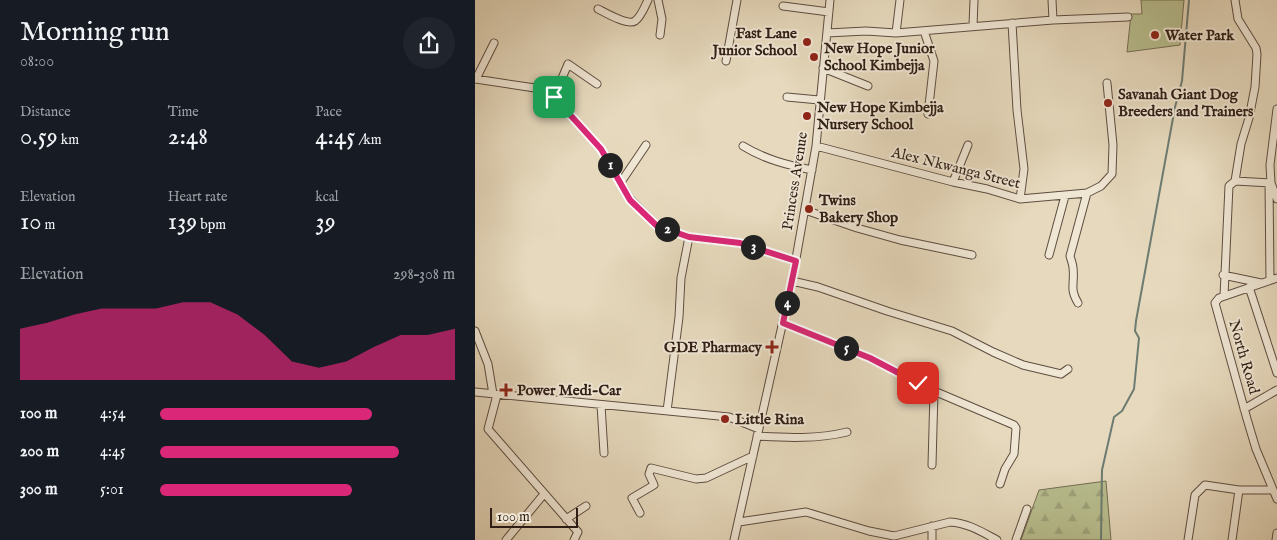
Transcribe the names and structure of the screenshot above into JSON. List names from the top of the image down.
{
  "streets": {
    "street": ["Alex Nkwanga Street", "Princess Avenue", "North Road"]
  },
  "crossings": [
    ["Alex Nkwanga Street", "Princess Avenue"]
  ],
  "places": {
    "other": [
      "Water Park",
      "Fast Lane Junior School",
      "New Hope Junior School Kimbejja",
      "Savanah Giant Dog Breeders and Trainers",
      "New Hope Kimbejja Nursery School",
      "Twins Bakery Shop",
      "Little Rina"
    ],
    "health": ["GDE Pharmacy", "Power Medi-Car"]
  },
  "scale_bar": "100 m",
  "page": {
    "heading": ["Morning run", "08:00"],
    "stats": [
      ["Distance", "0.59 km"],
      ["Time", "2:48"],
      ["Pace", "4:45 /km"],
      ["Elevation", "10 m"],
      ["Heart rate", "139 bpm"],
      ["kcal", "39"]
    ],
    "pins": [
      "1",
      "2",
      "3",
      "4",
      "5"
    ],
    "chart": ["Elevation", "298–308 m"],
    "list": [
      {
        "name": "100 m",
        "note": "4:54"
      },
      {
        "name": "200 m",
        "note": "4:45"
      },
      {
        "name": "300 m",
        "note": "5:01"
      }
    ],
    "scale": "100 m"
  }
}
